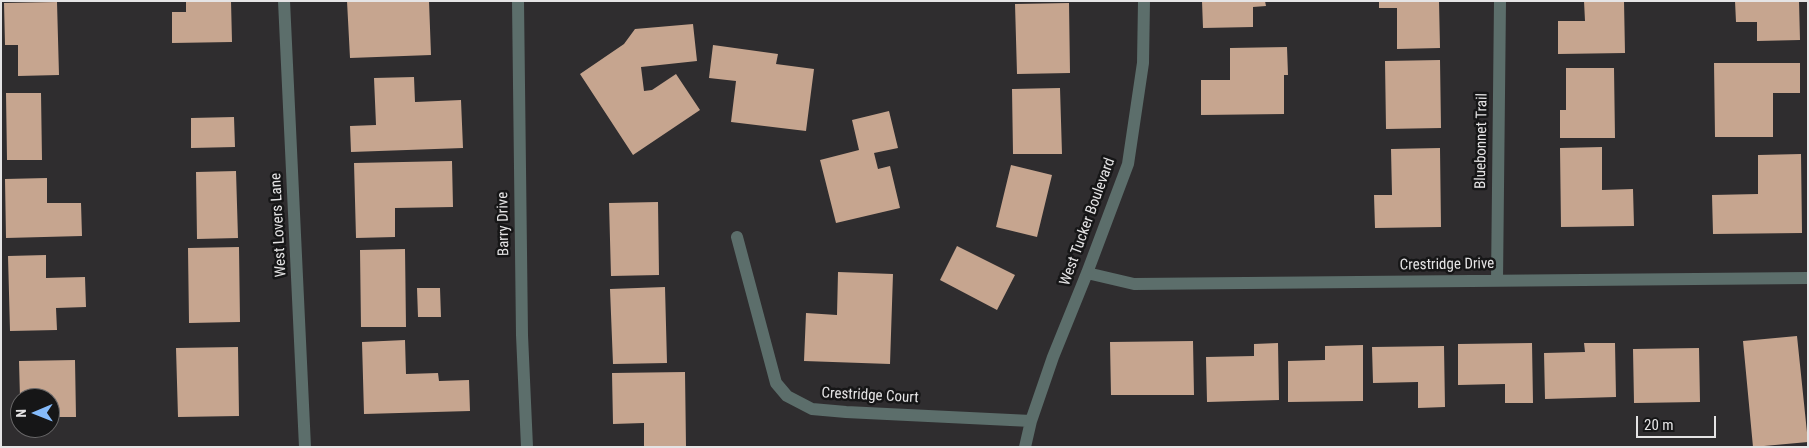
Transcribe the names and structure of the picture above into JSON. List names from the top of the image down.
{
  "streets": {
    "street": [
      "Bluebonnet Trail",
      "West Tucker Boulevard",
      "Barry Drive",
      "West Lovers Lane",
      "Crestridge Drive",
      "Crestridge Court"
    ]
  },
  "crossings": [
    ["Bluebonnet Trail", "Crestridge Drive"],
    ["West Tucker Boulevard", "Crestridge Drive"],
    ["West Tucker Boulevard", "Crestridge Court"]
  ],
  "scale_bar": "20 m",
  "north": "left"
}
